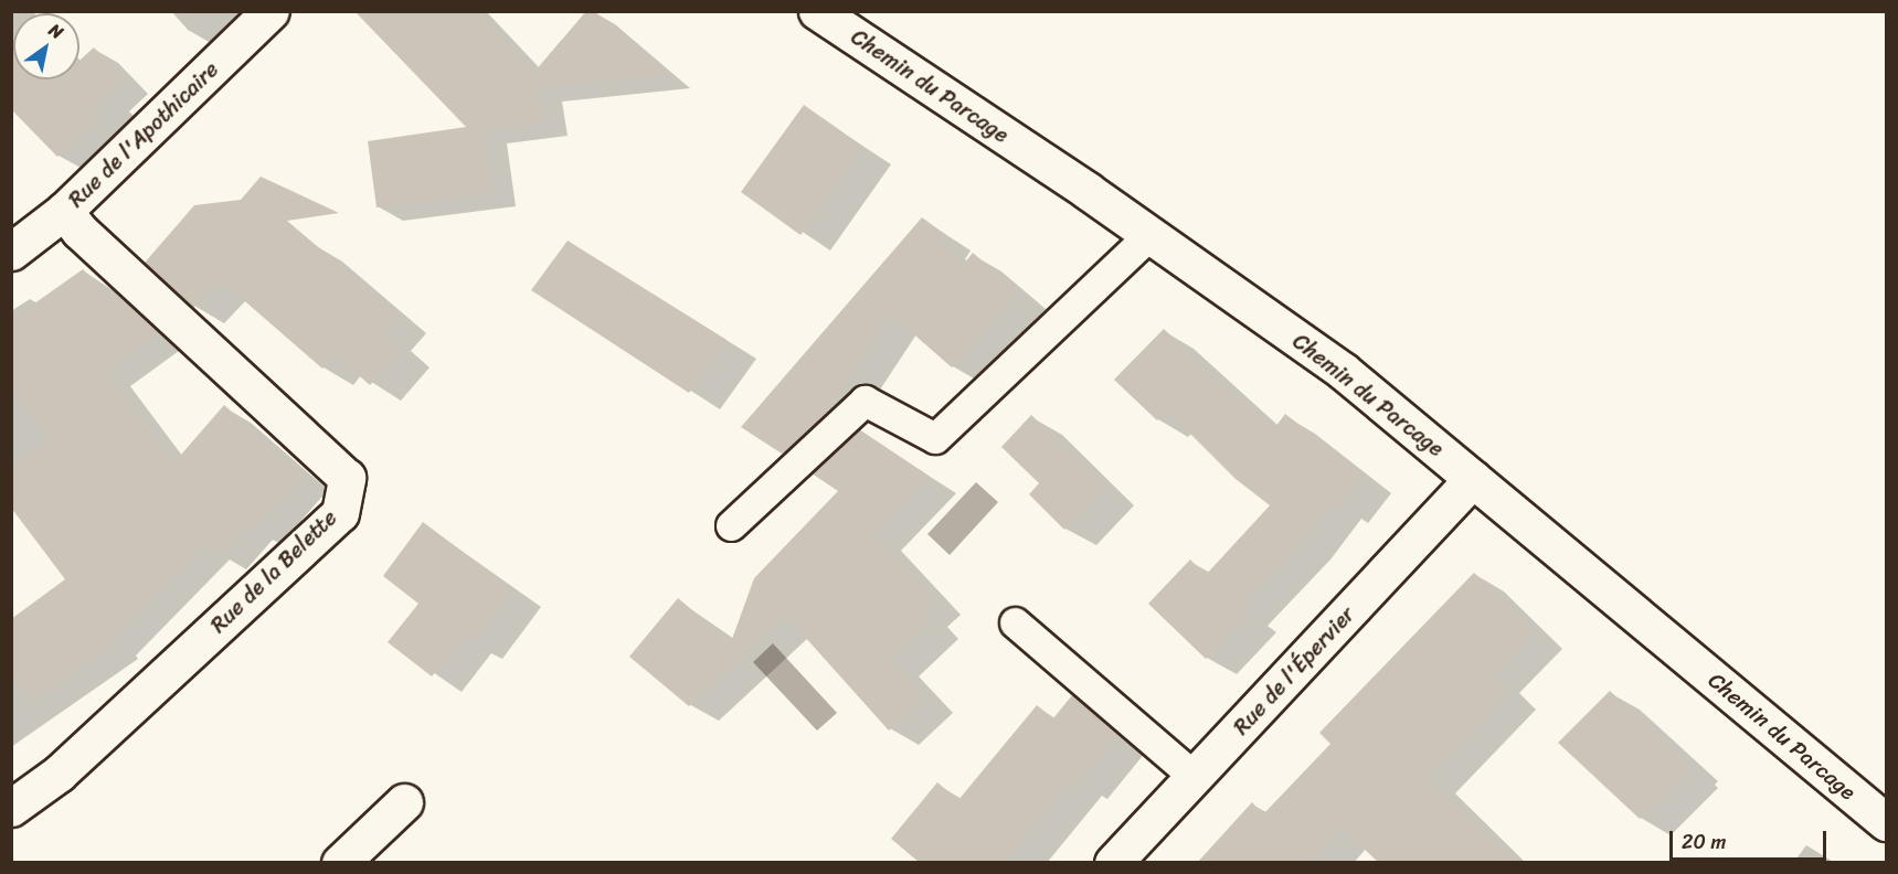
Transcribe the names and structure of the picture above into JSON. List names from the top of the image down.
{
  "streets": {
    "street": [
      "Chemin du Parcage",
      "Rue de l'Apothicaire",
      "Rue de la Belette",
      "Rue de l'Épervier"
    ]
  },
  "crossings": [
    ["Chemin du Parcage", "Rue de l'Épervier"],
    ["Rue de l'Apothicaire", "Rue de la Belette"]
  ],
  "scale_bar": "20 m",
  "north": "top right"
}
